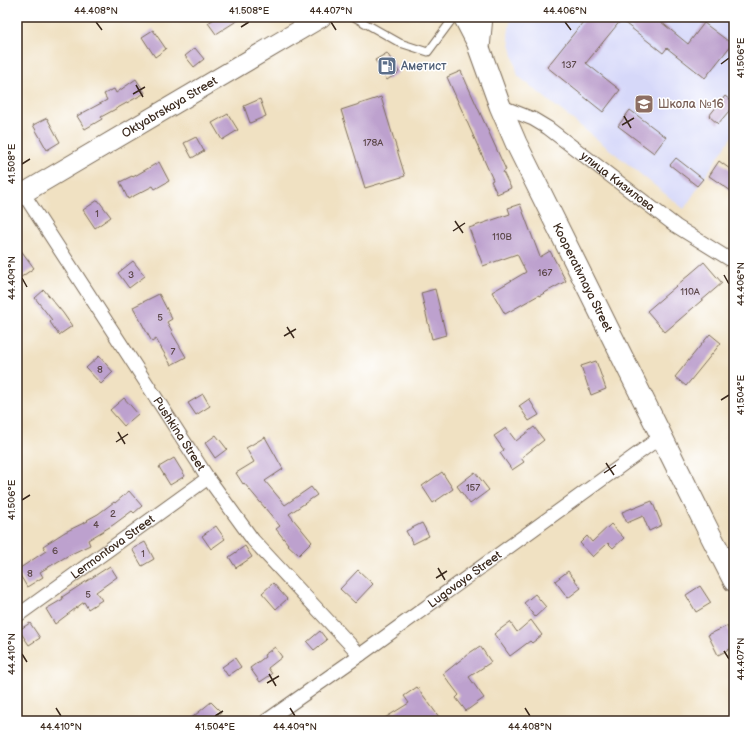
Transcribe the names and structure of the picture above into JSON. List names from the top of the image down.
{
  "streets": {
    "main road": ["Kooperativnaya Street"],
    "street": [
      "Oktyabrskaya Street",
      "улица Кизилова",
      "Pushkina Street",
      "Lermontova Street",
      "Lugovaya Street"
    ]
  },
  "crossings": [
    ["Oktyabrskaya Street", "Pushkina Street"],
    ["улица Кизилова", "Kooperativnaya Street"],
    ["Kooperativnaya Street", "Lugovaya Street"],
    ["Pushkina Street", "Lermontova Street"],
    ["Pushkina Street", "Lugovaya Street"]
  ],
  "places": {
    "fuel station": ["Аметист"],
    "school or university": ["Школа №16"]
  },
  "house_numbers": [
    "137",
    "178А",
    "1",
    "110В",
    "167",
    "3",
    "110А",
    "5",
    "7",
    "8",
    "157",
    "2",
    "4",
    "6",
    "1",
    "8",
    "5"
  ],
  "coordinates": [
    "44.408°N",
    "41.508°E",
    "44.407°N",
    "44.406°N",
    "41.506°E",
    "44.409°N",
    "41.504°E",
    "44.410°N"
  ]
}
